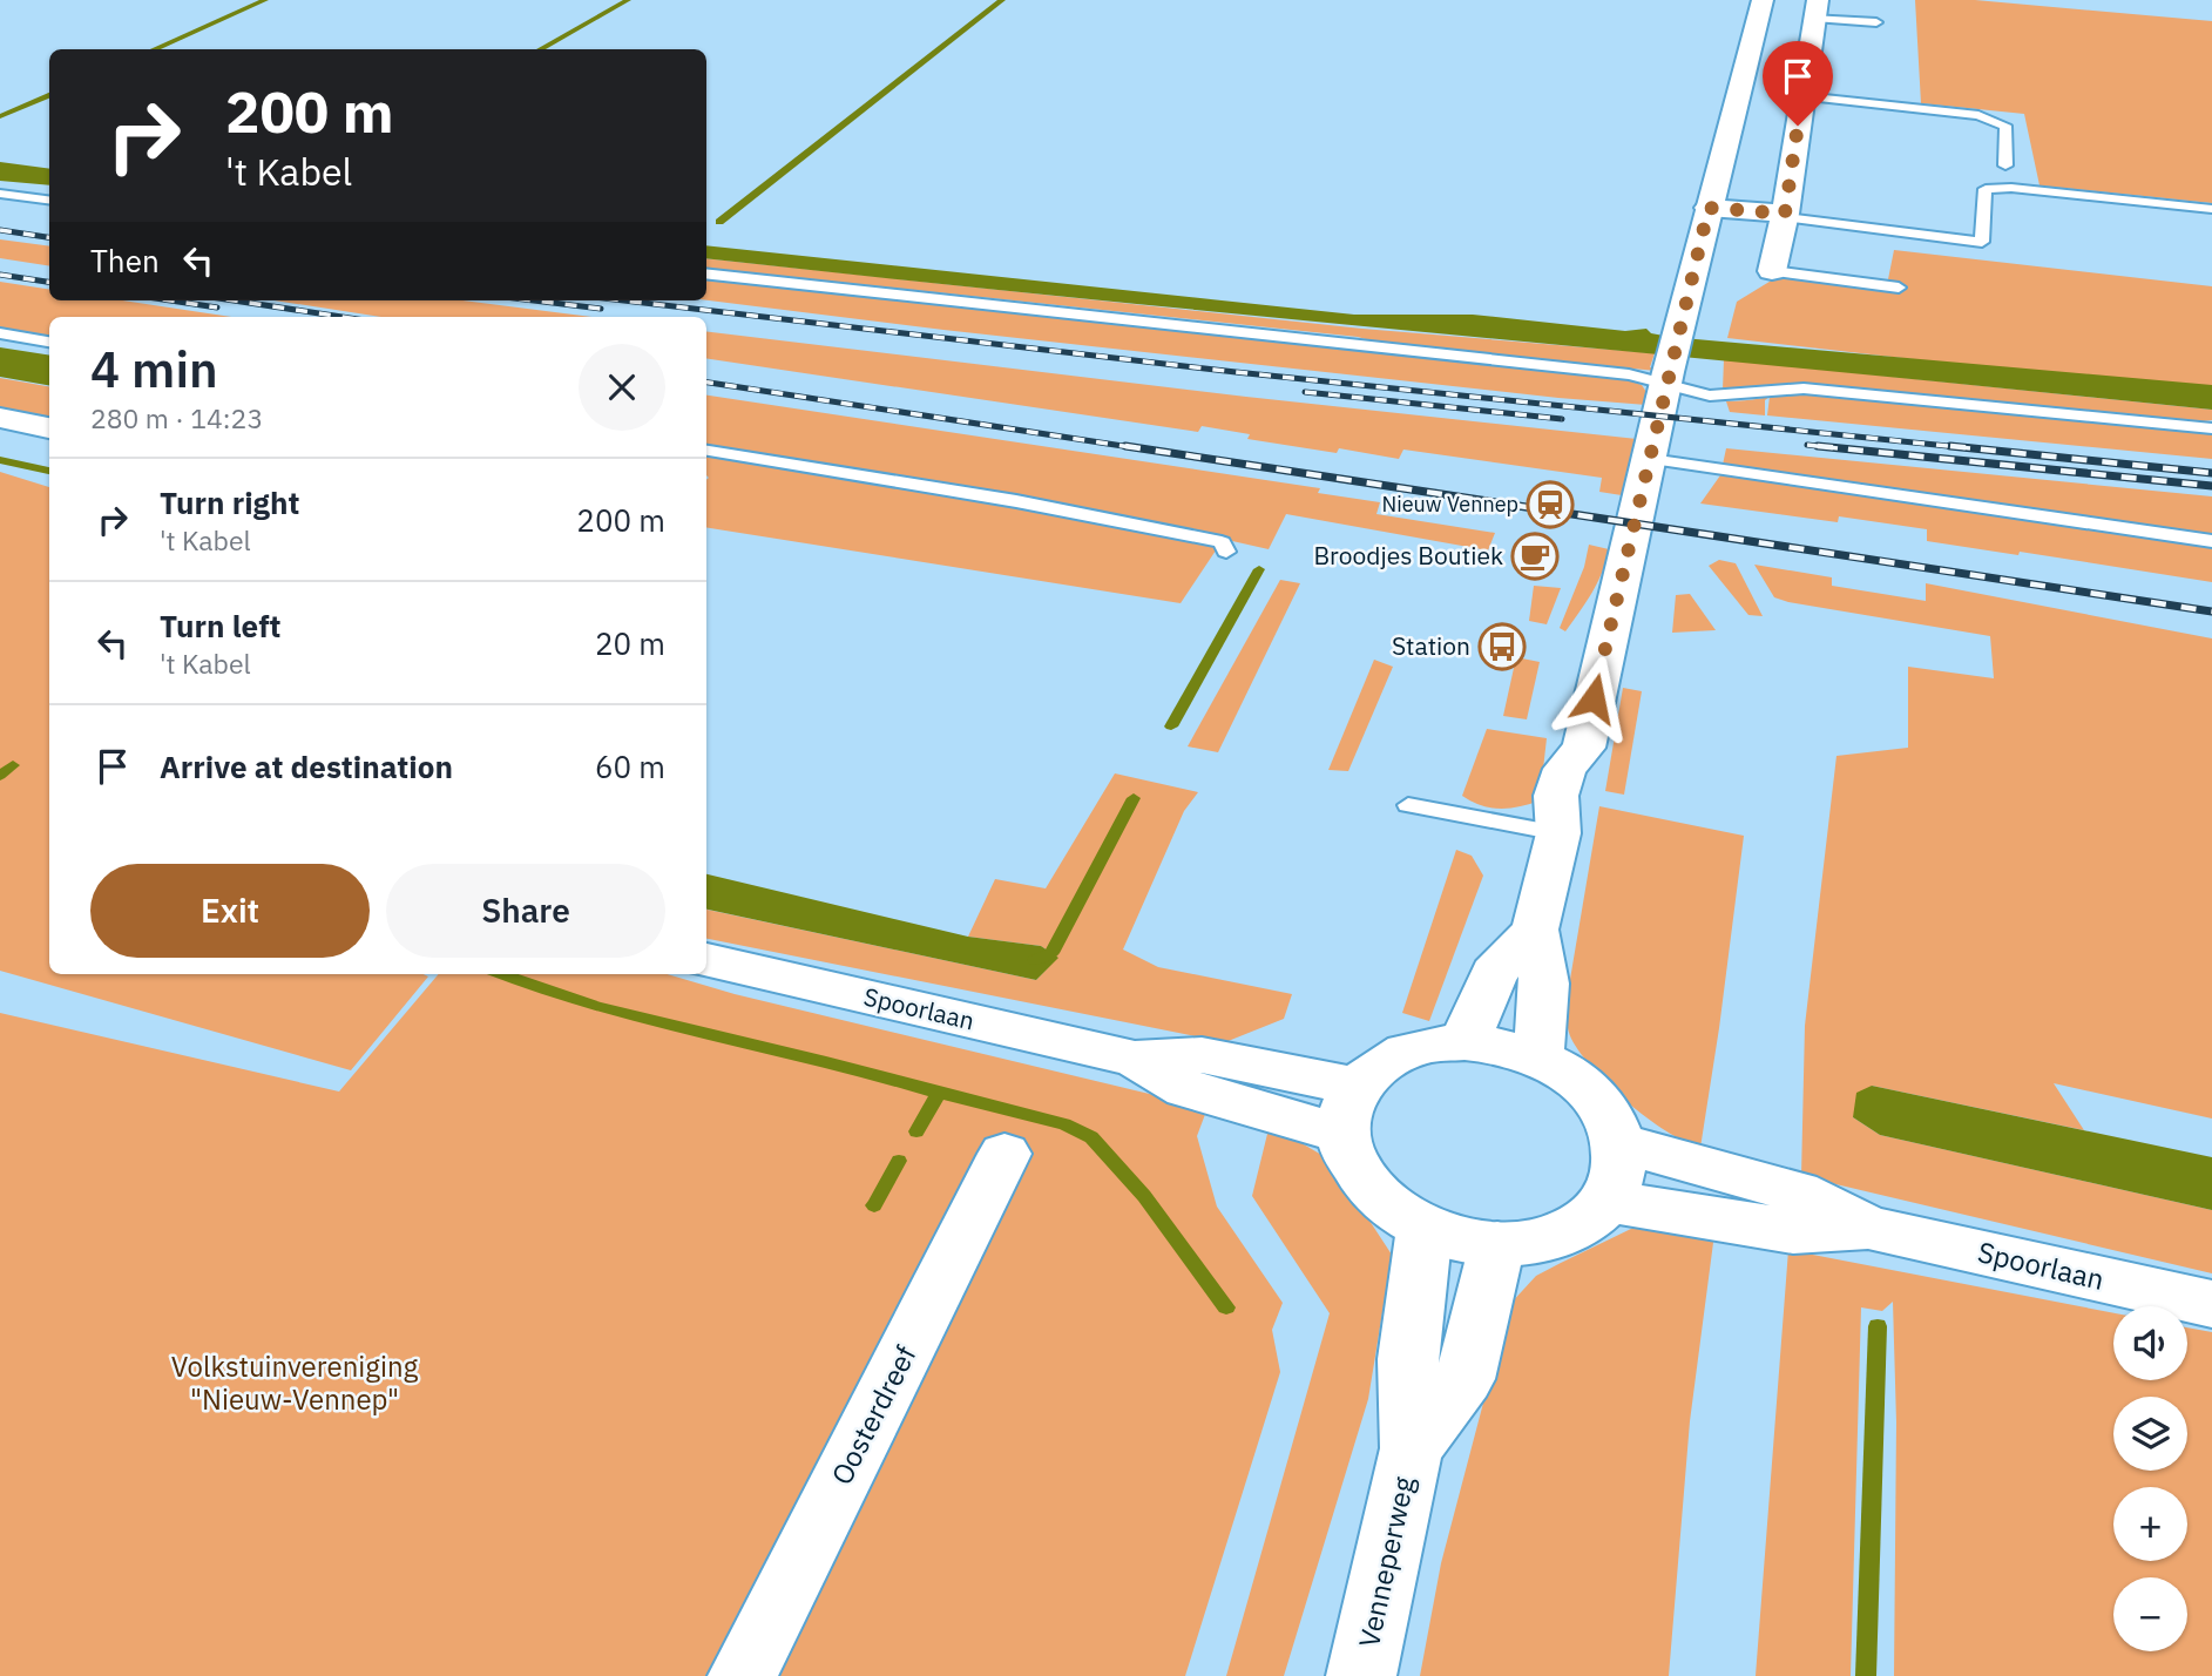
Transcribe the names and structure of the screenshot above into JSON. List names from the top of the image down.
{
  "streets": {
    "main road": ["Spoorlaan", "Oosterdreef", "Venneperweg"]
  },
  "crossings": [
    ["Spoorlaan", "Venneperweg"]
  ],
  "parks": ["Volkstuinvereniging \"Nieuw-Vennep\""],
  "places": {
    "station": ["Nieuw Vennep"],
    "cafe": ["Broodjes Boutiek"],
    "bus stop": ["Station"]
  },
  "page": {
    "turn": ["200 m", "'t Kabel"],
    "then": "Then",
    "heading": ["4 min", "280 m · 14:23"],
    "list": [
      {
        "name": "Turn right",
        "note": "'t Kabel",
        "value": "200 m"
      },
      {
        "name": "Turn left",
        "note": "'t Kabel",
        "value": "20 m"
      },
      {
        "name": "Arrive at destination",
        "value": "60 m"
      }
    ],
    "buttons": ["Exit", "Share"],
    "map_buttons": ["+", "−"]
  }
}
